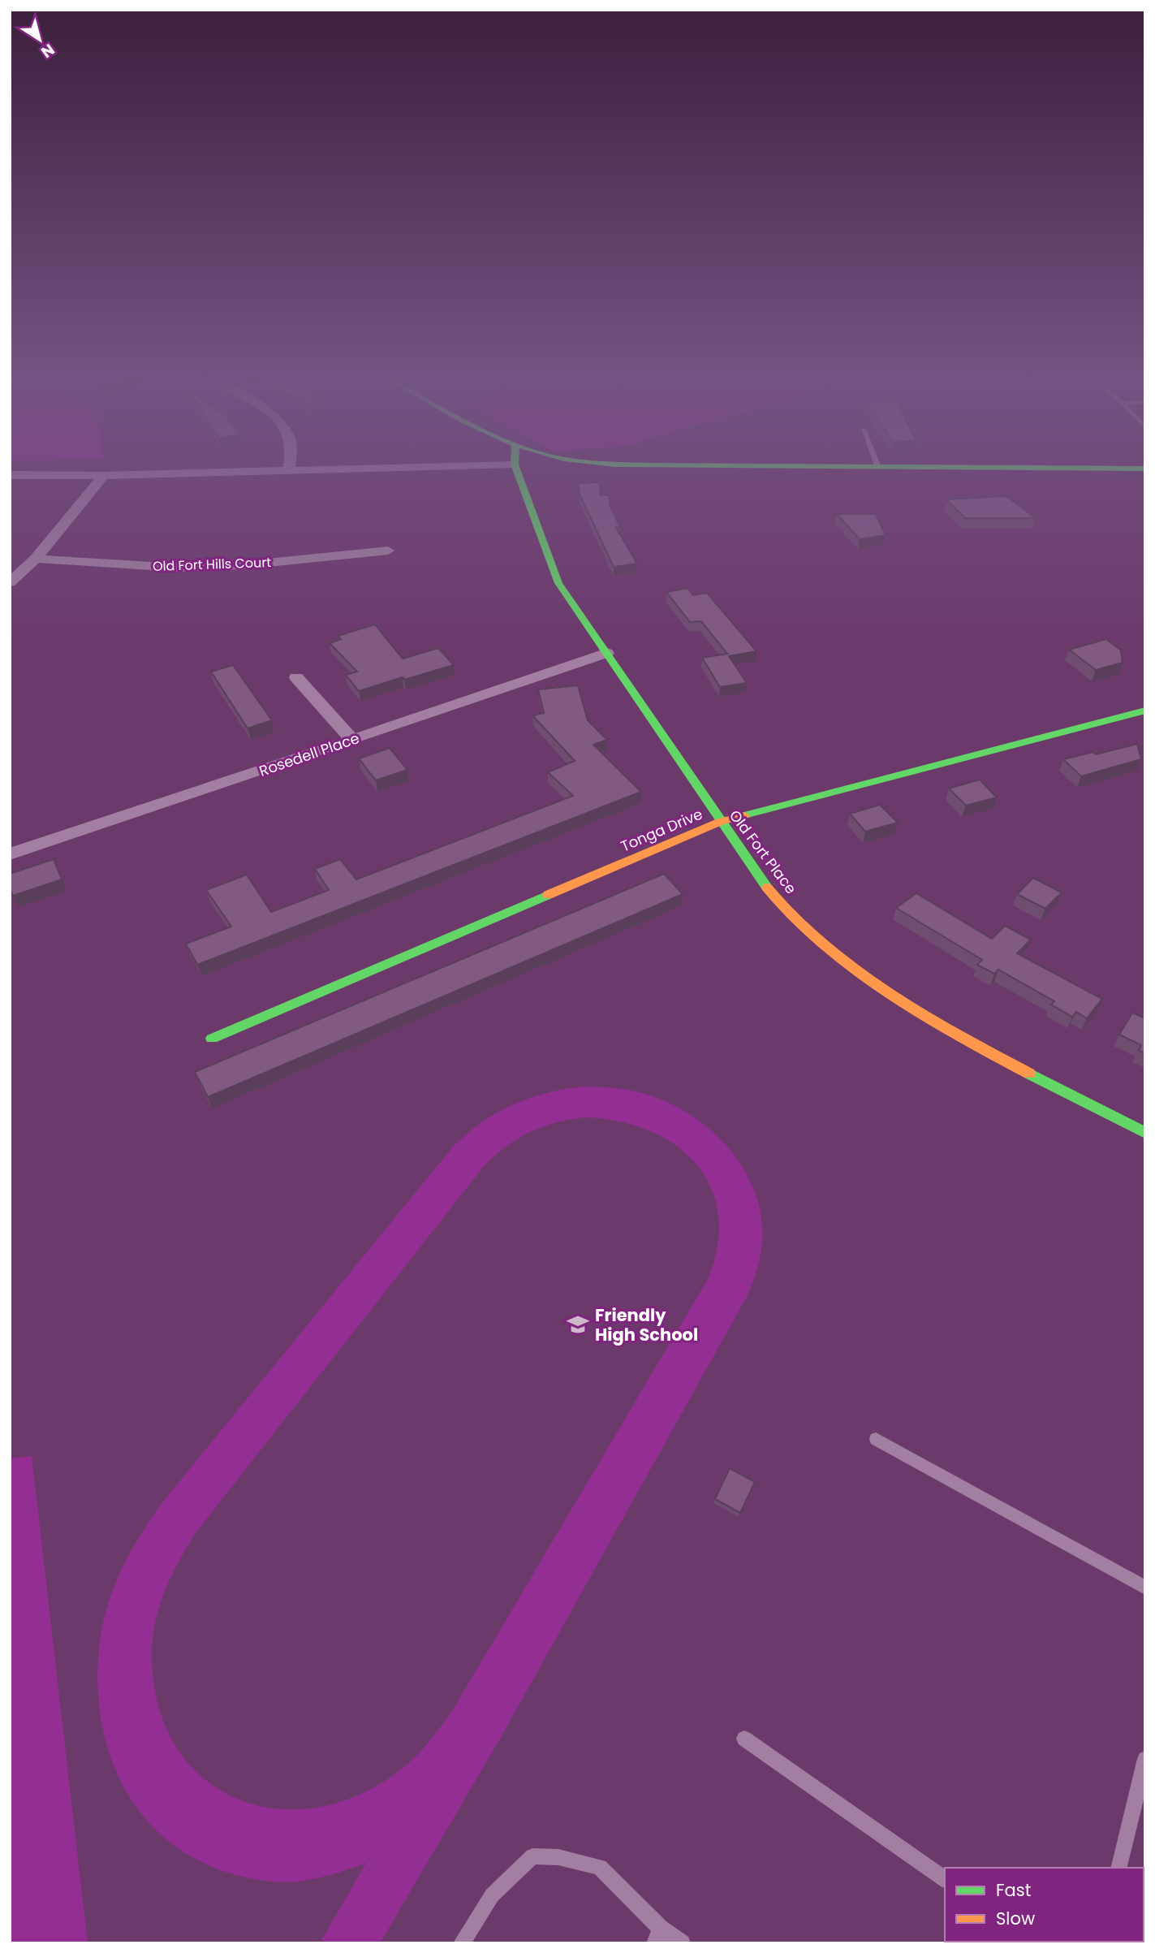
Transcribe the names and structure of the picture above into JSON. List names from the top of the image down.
{
  "streets": {
    "street": [
      "Old Fort Hills Court",
      "Rosedell Place",
      "Tonga Drive",
      "Old Fort Place"
    ]
  },
  "crossings": [
    ["Rosedell Place", "Old Fort Place"],
    ["Tonga Drive", "Old Fort Place"]
  ],
  "places": {
    "school or university": ["Friendly High School"]
  },
  "legend": ["Fast", "Slow"],
  "north": "bottom right"
}
